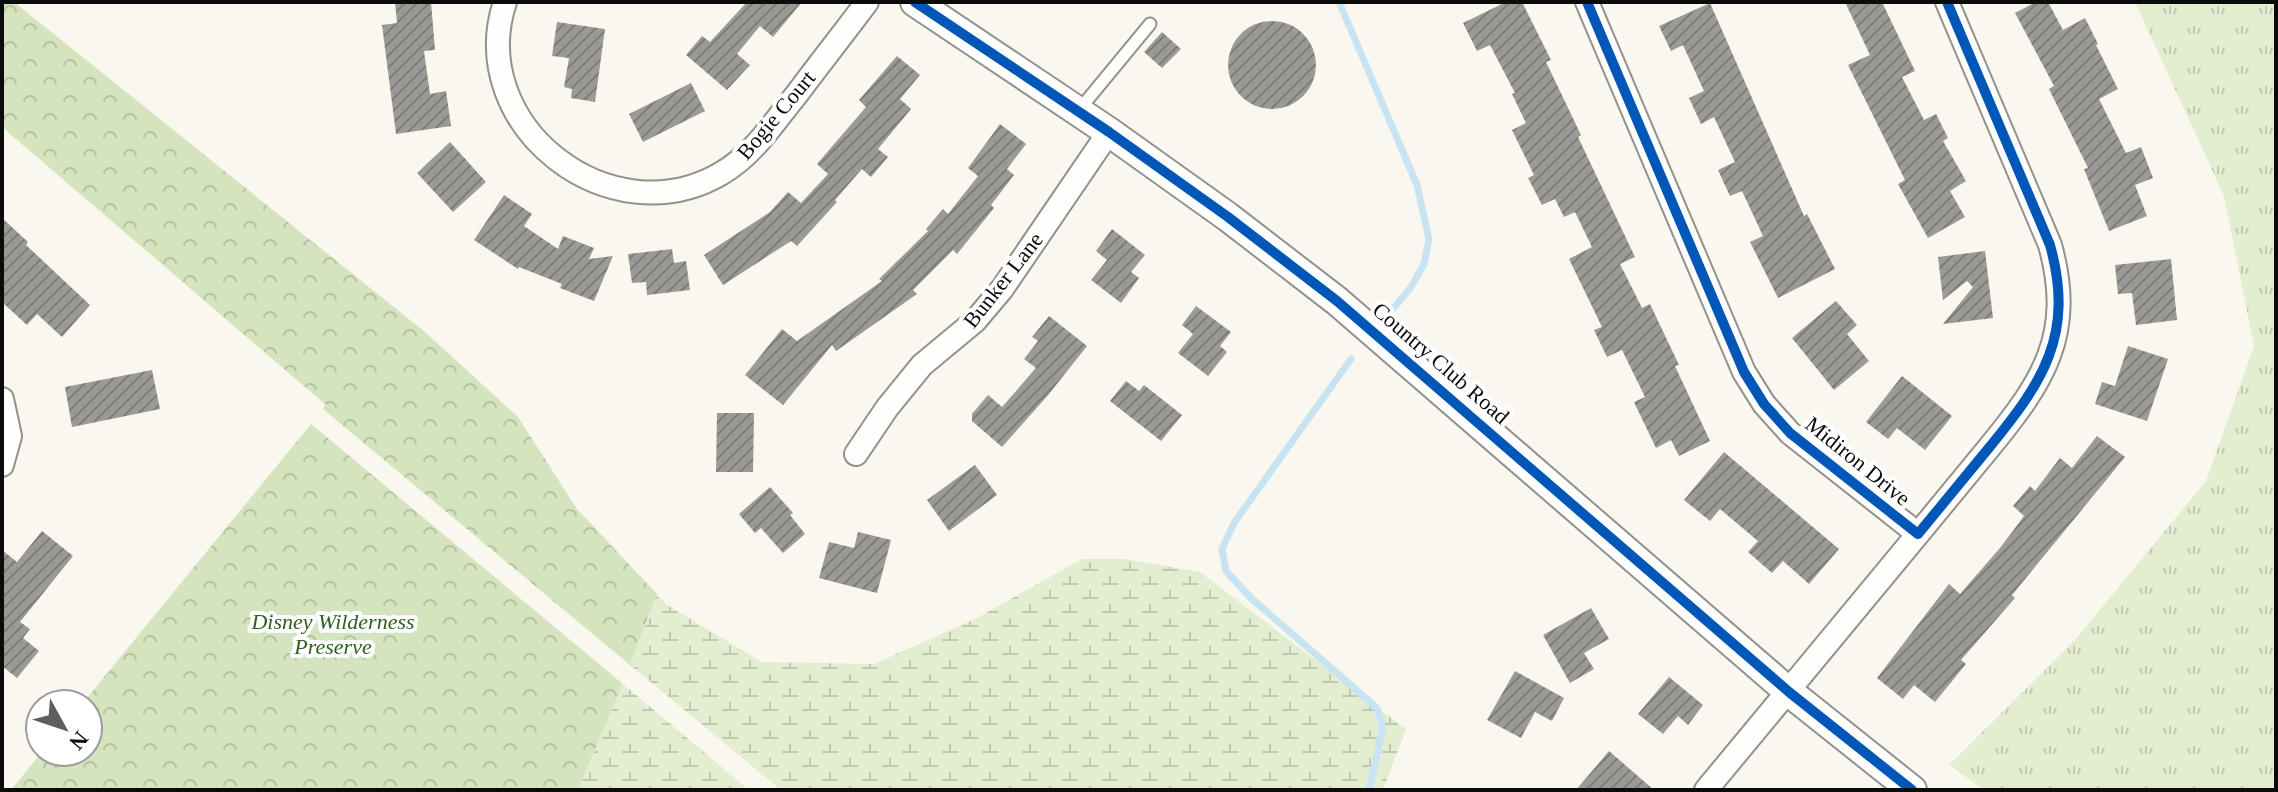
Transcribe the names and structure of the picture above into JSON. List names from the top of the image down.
{
  "streets": {
    "street": [
      "Bogie Court",
      "Bunker Lane",
      "Country Club Road",
      "Midiron Drive"
    ]
  },
  "crossings": [
    ["Bunker Lane", "Country Club Road"],
    ["Country Club Road", "Midiron Drive"]
  ],
  "parks": ["Disney Wilderness Preserve"],
  "north": "bottom right"
}
